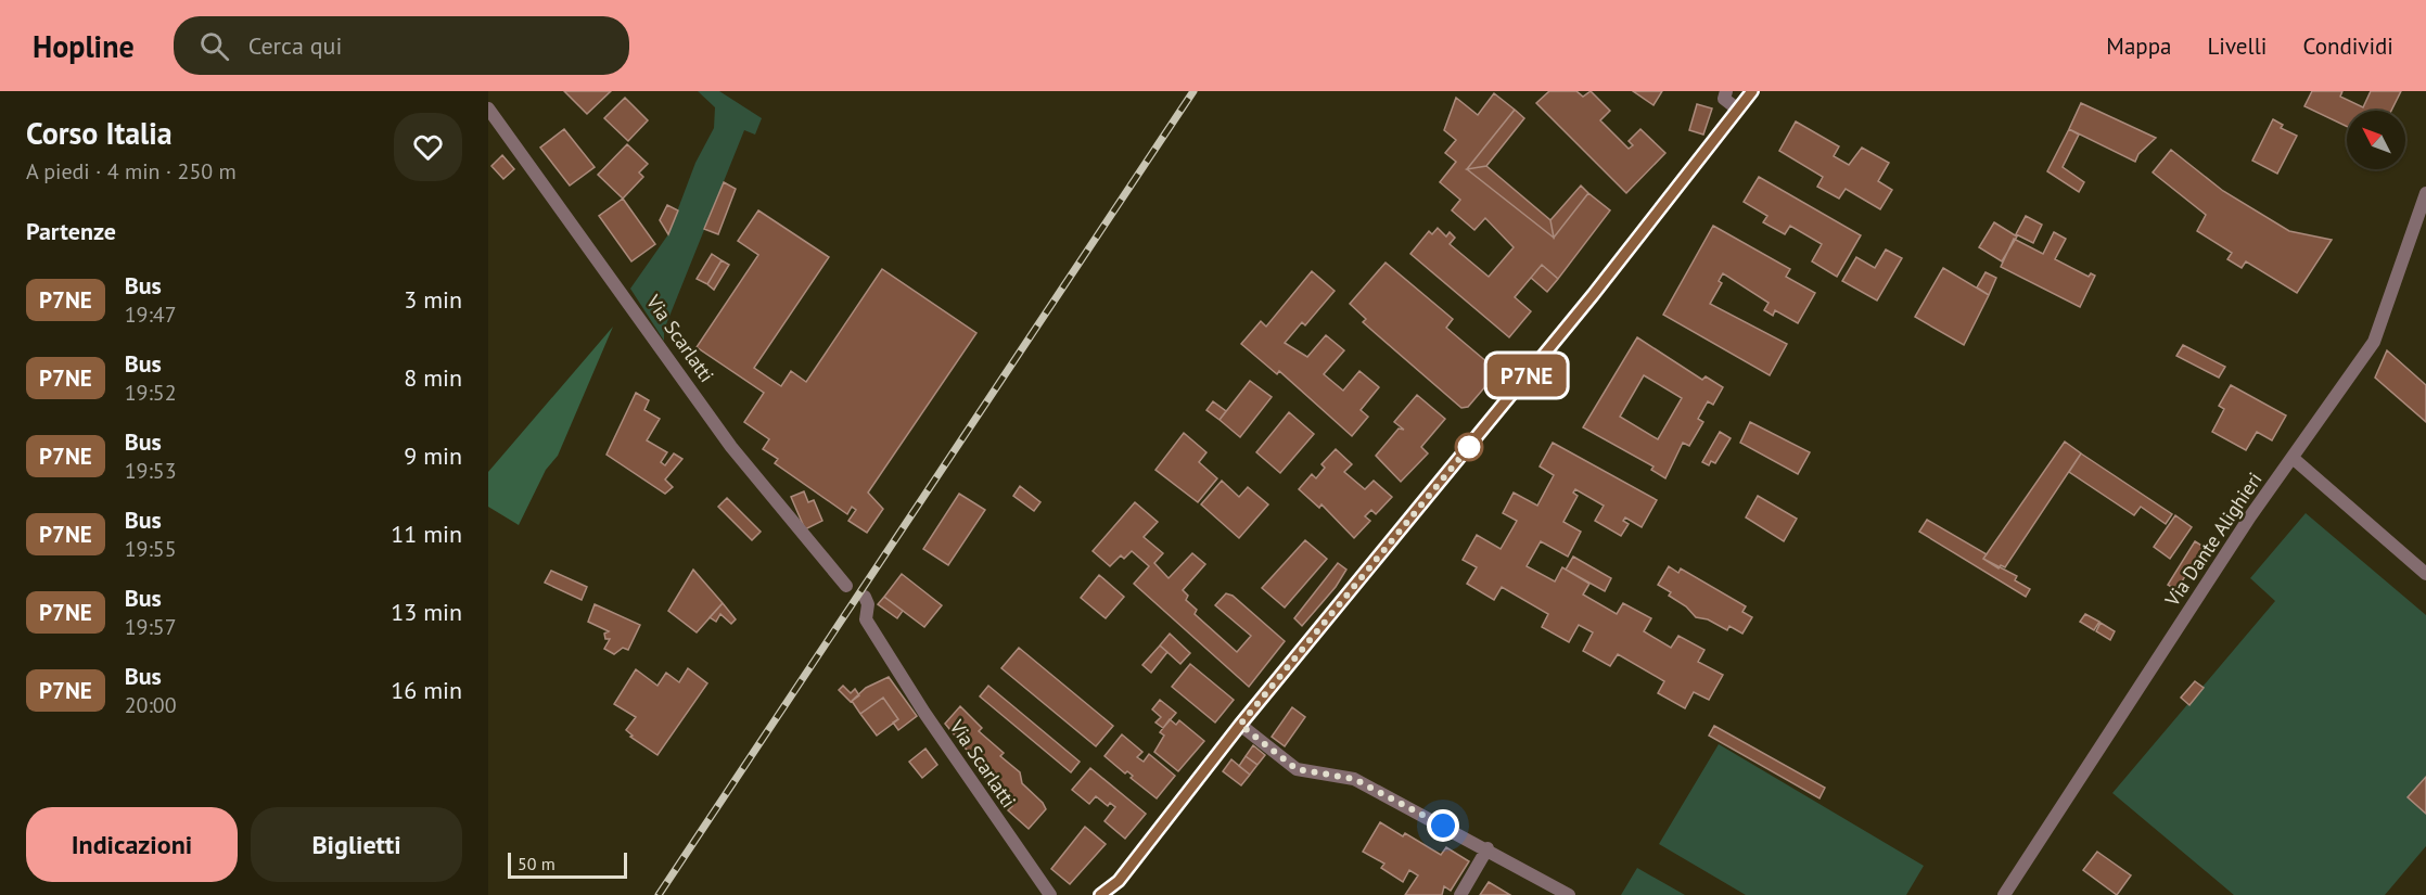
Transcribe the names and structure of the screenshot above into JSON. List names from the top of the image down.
{
  "streets": {
    "street": ["Via Scarlatti", "Via Dante Alighieri"]
  },
  "lines": ["bus line P7NE"],
  "scale_bar": "50 m",
  "north": "top left",
  "page": {
    "header": "Hopline",
    "search": "Cerca qui",
    "nav": ["Mappa", "Livelli", "Condividi"],
    "heading": [
      ["Corso Italia", "A piedi · 4 min · 250 m"],
      "Partenze"
    ],
    "on_map": "P7NE",
    "list": [
      {
        "mark": "P7NE",
        "name": "Bus",
        "note": "19:47",
        "value": "3 min"
      },
      {
        "mark": "P7NE",
        "name": "Bus",
        "note": "19:52",
        "value": "8 min"
      },
      {
        "mark": "P7NE",
        "name": "Bus",
        "note": "19:53",
        "value": "9 min"
      },
      {
        "mark": "P7NE",
        "name": "Bus",
        "note": "19:55",
        "value": "11 min"
      },
      {
        "mark": "P7NE",
        "name": "Bus",
        "note": "19:57",
        "value": "13 min"
      },
      {
        "mark": "P7NE",
        "name": "Bus",
        "note": "20:00",
        "value": "16 min"
      }
    ],
    "buttons": ["Indicazioni", "Biglietti"],
    "scale": "50 m"
  }
}
